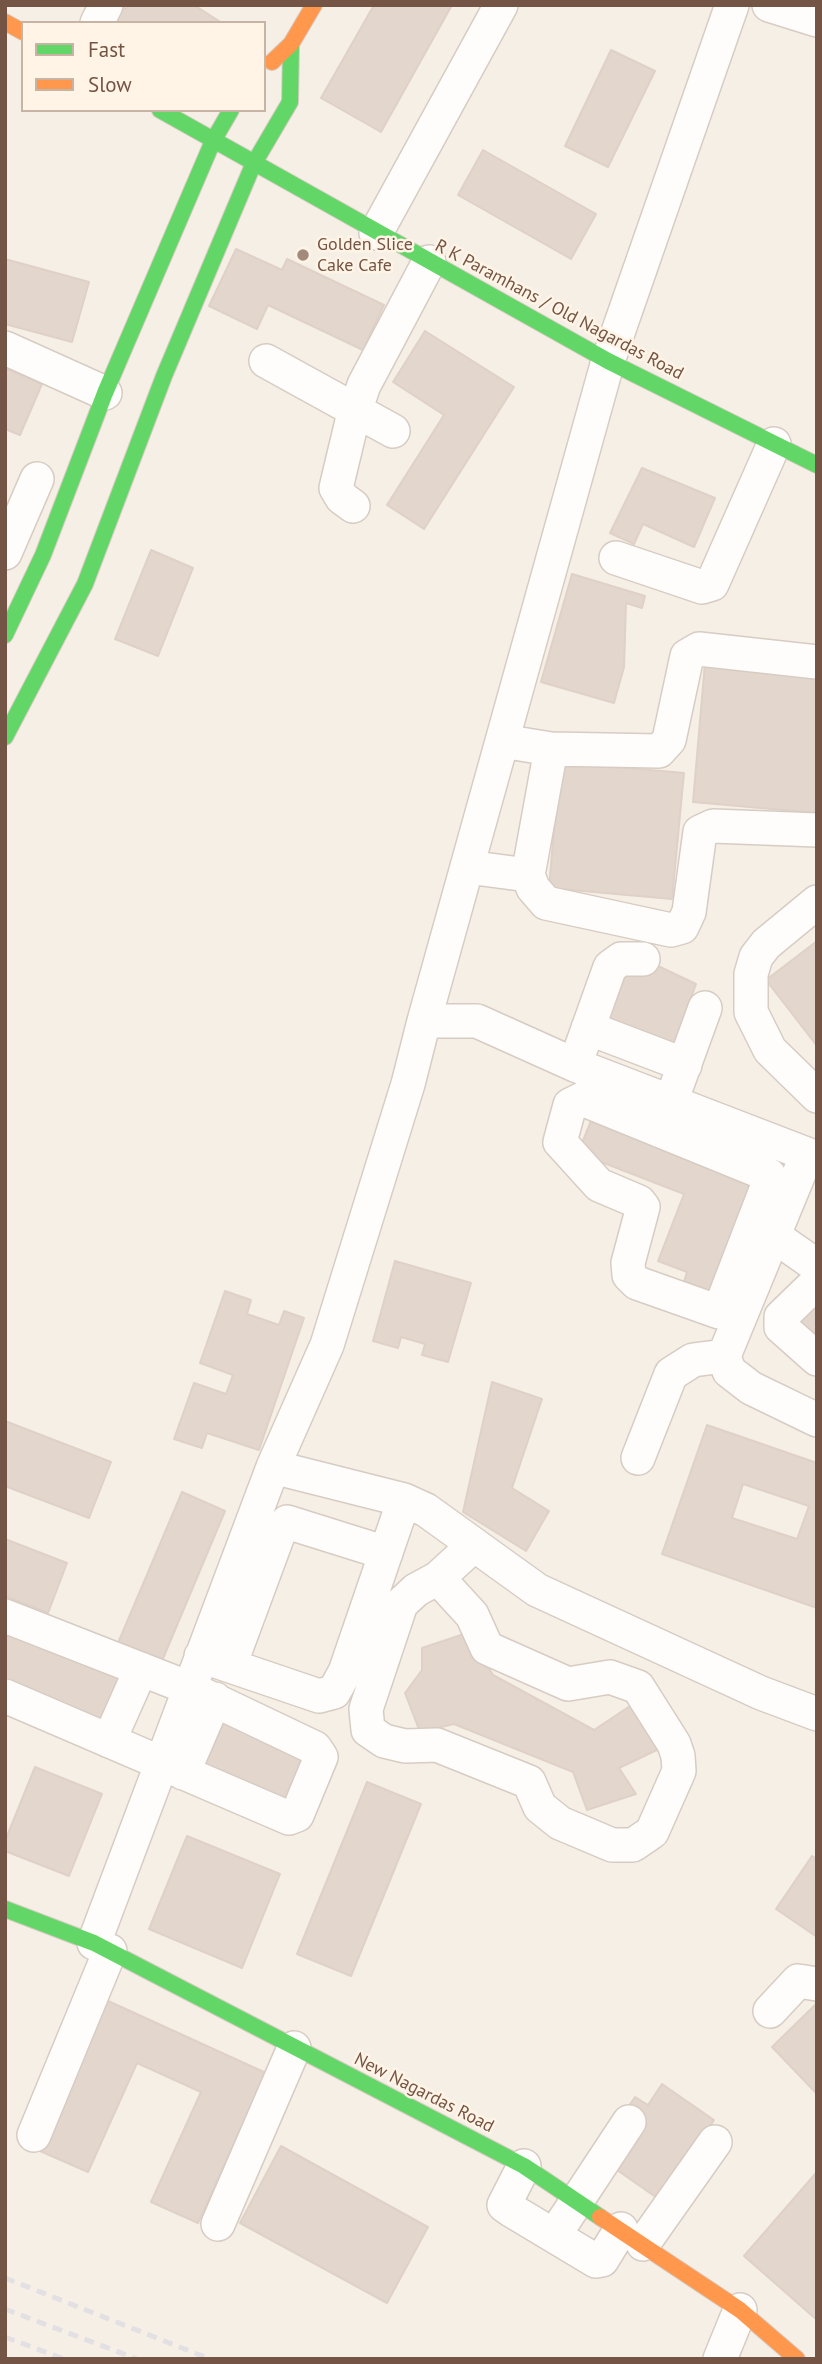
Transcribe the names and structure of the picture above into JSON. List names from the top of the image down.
{
  "streets": {
    "main road": ["R K Paramhans / Old Nagardas Road", "New Nagardas Road"]
  },
  "places": ["Golden Slice Cake Cafe"],
  "legend": ["Fast", "Slow"]
}
